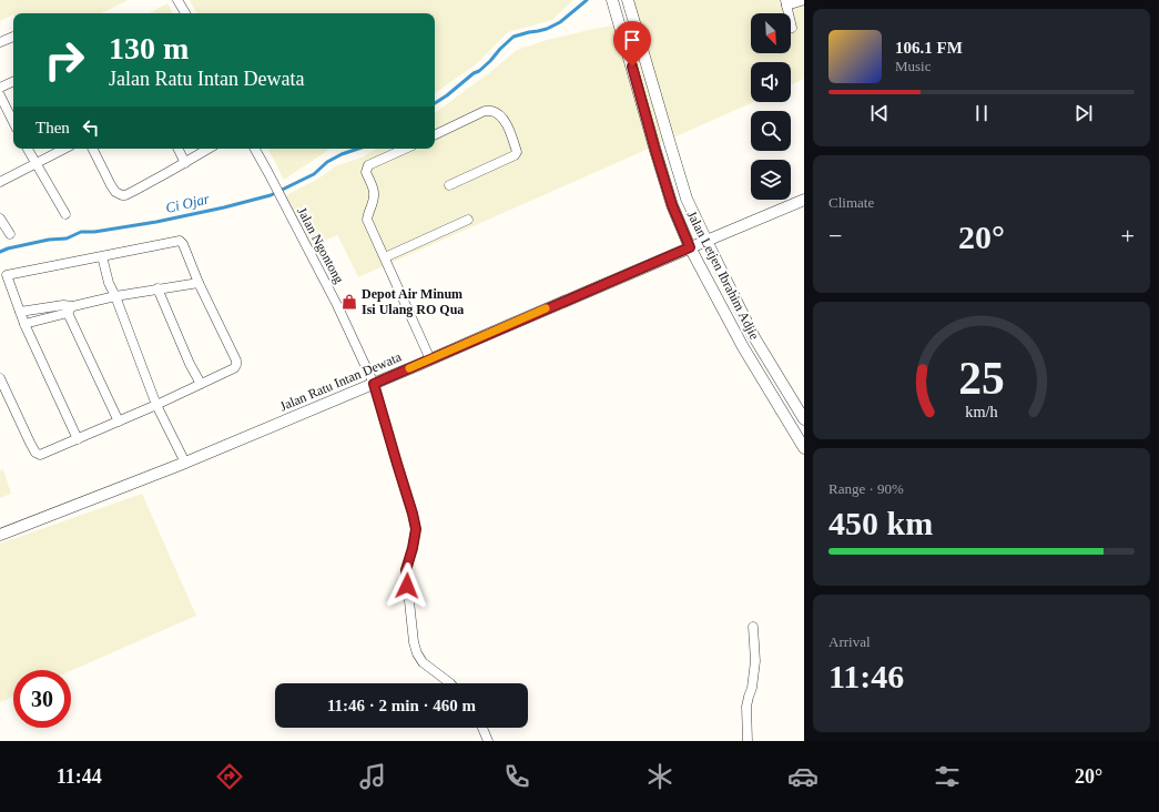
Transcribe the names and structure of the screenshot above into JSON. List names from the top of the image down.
{
  "streets": {
    "street": ["Jalan Ngontong", "Jalan Letjen Ibrahim Adjie", "Jalan Ratu Intan Dewata"]
  },
  "crossings": [
    ["Jalan Ngontong", "Jalan Ratu Intan Dewata"],
    ["Jalan Letjen Ibrahim Adjie", "Jalan Ratu Intan Dewata"]
  ],
  "water": ["Ci Ojar"],
  "places": {
    "shop": ["Depot Air Minum Isi Ulang RO Qua"]
  },
  "north": "bottom right",
  "page": {
    "turn": ["130 m", "Jalan Ratu Intan Dewata"],
    "song": ["106.1 FM", "Music"],
    "then": "Then",
    "tile": [
      "Climate",
      ["Range · 90%", "450 km"],
      ["Arrival", "11:46"]
    ],
    "heat": ["−", "20°", "+"],
    "limit": "30",
    "trip": "11:46 · 2 min · 460 m",
    "tabs": ["11:44", "20°"],
    "gauge": ["25", "km/h"]
  }
}
